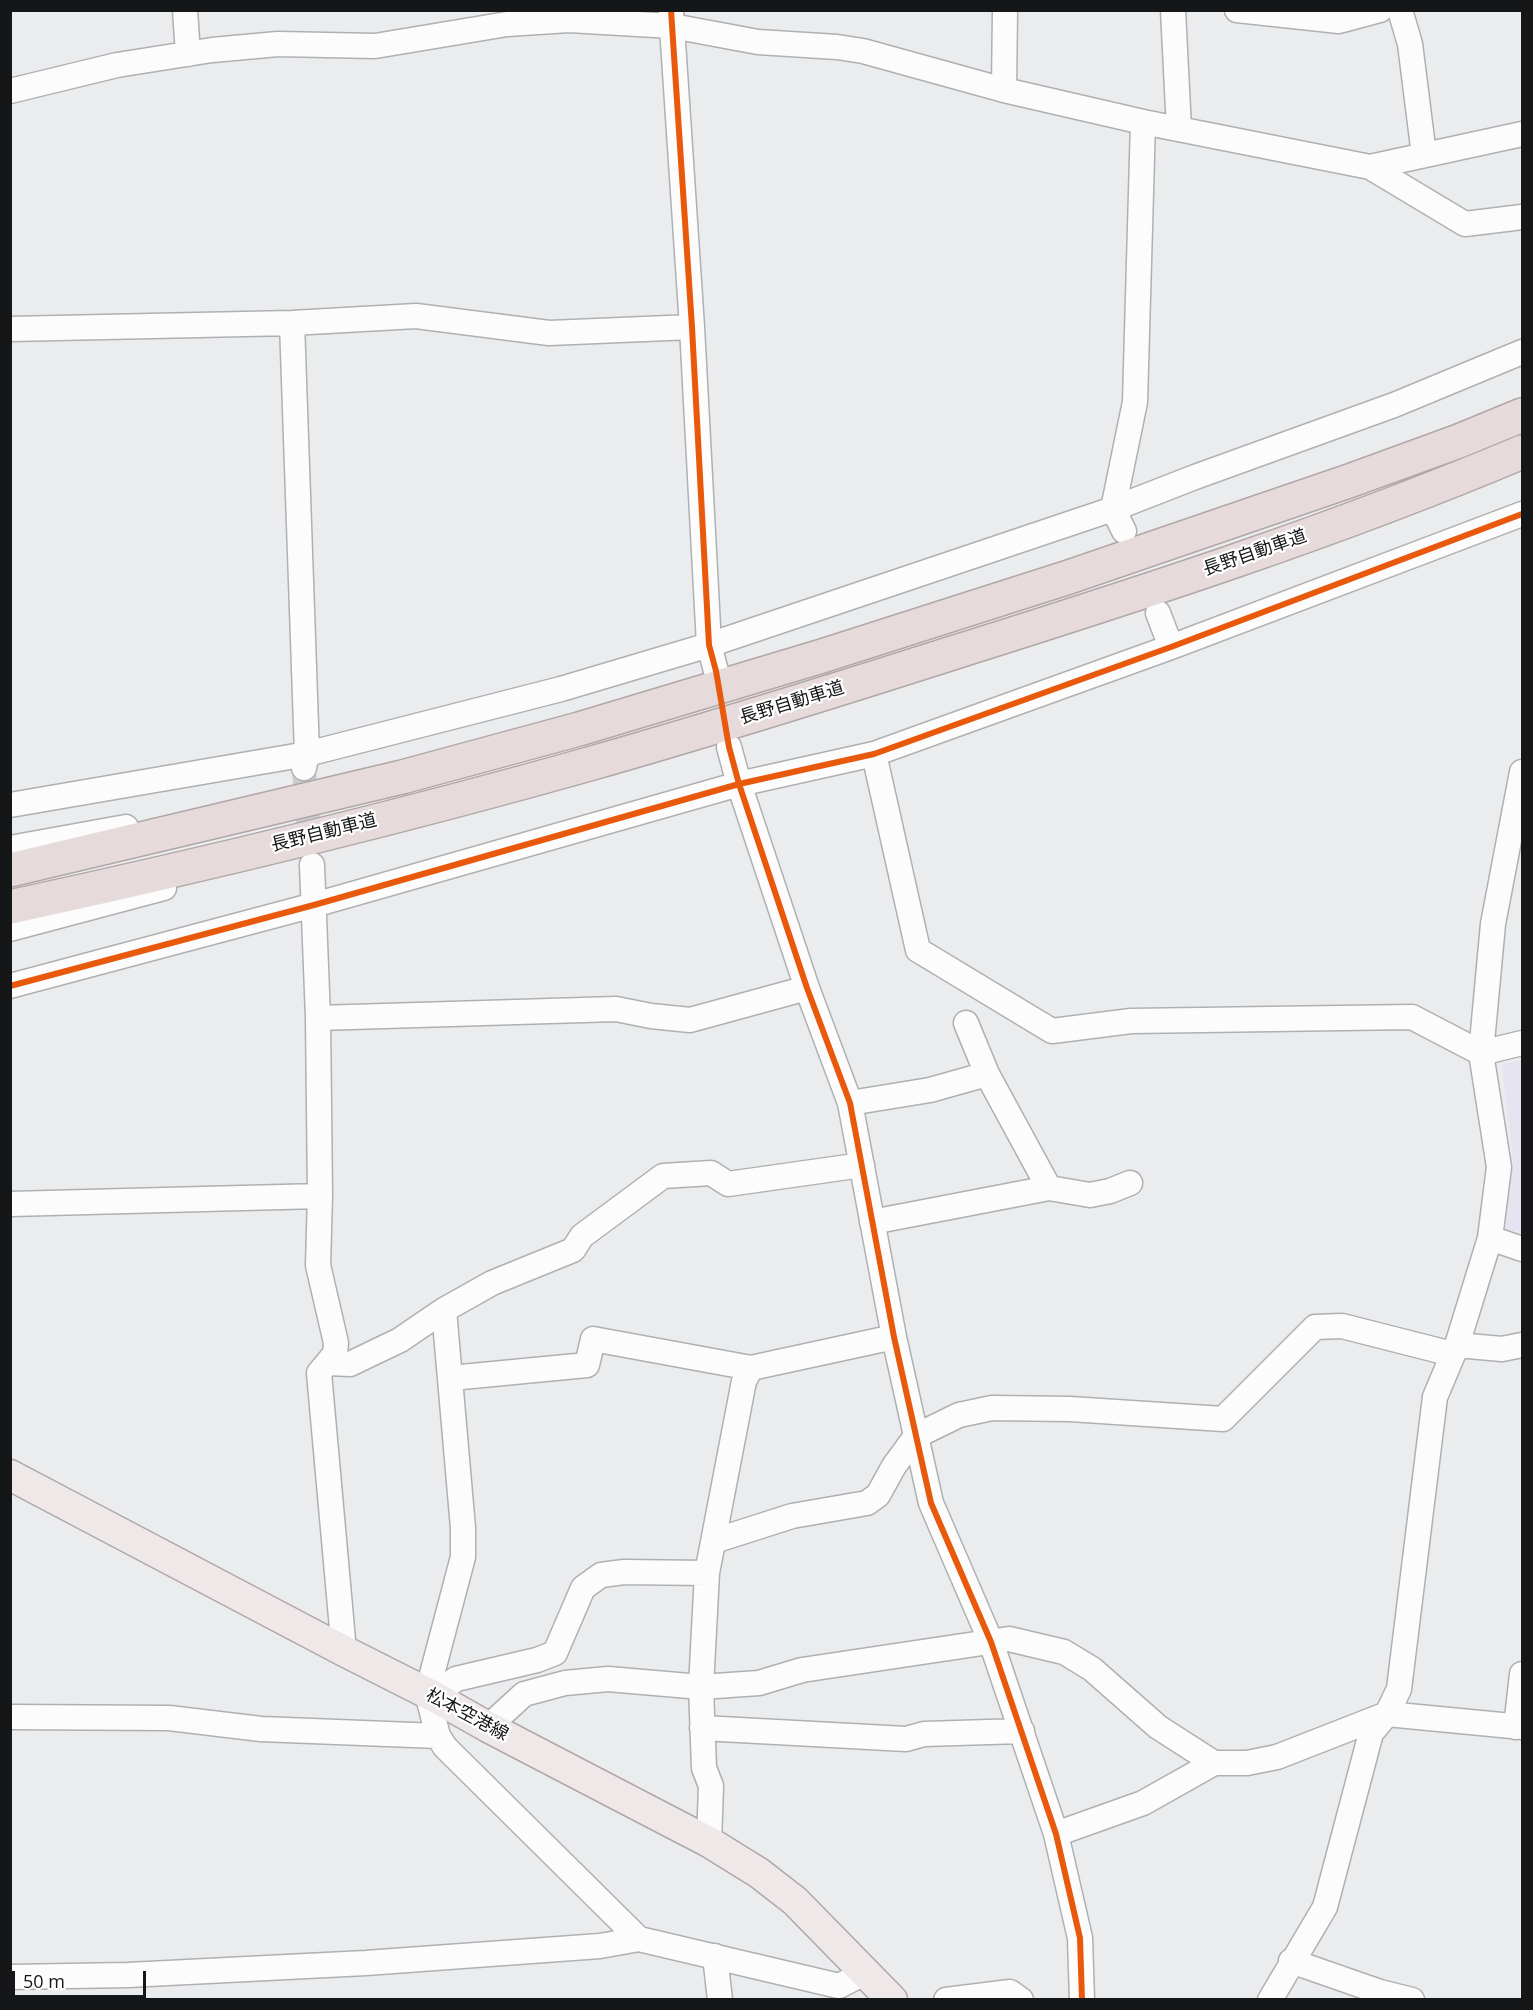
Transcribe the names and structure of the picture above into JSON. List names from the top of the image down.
{
  "streets": {
    "highway": ["長野自動車道"],
    "main road": ["松本空港線"]
  },
  "scale_bar": "50 m"
}
